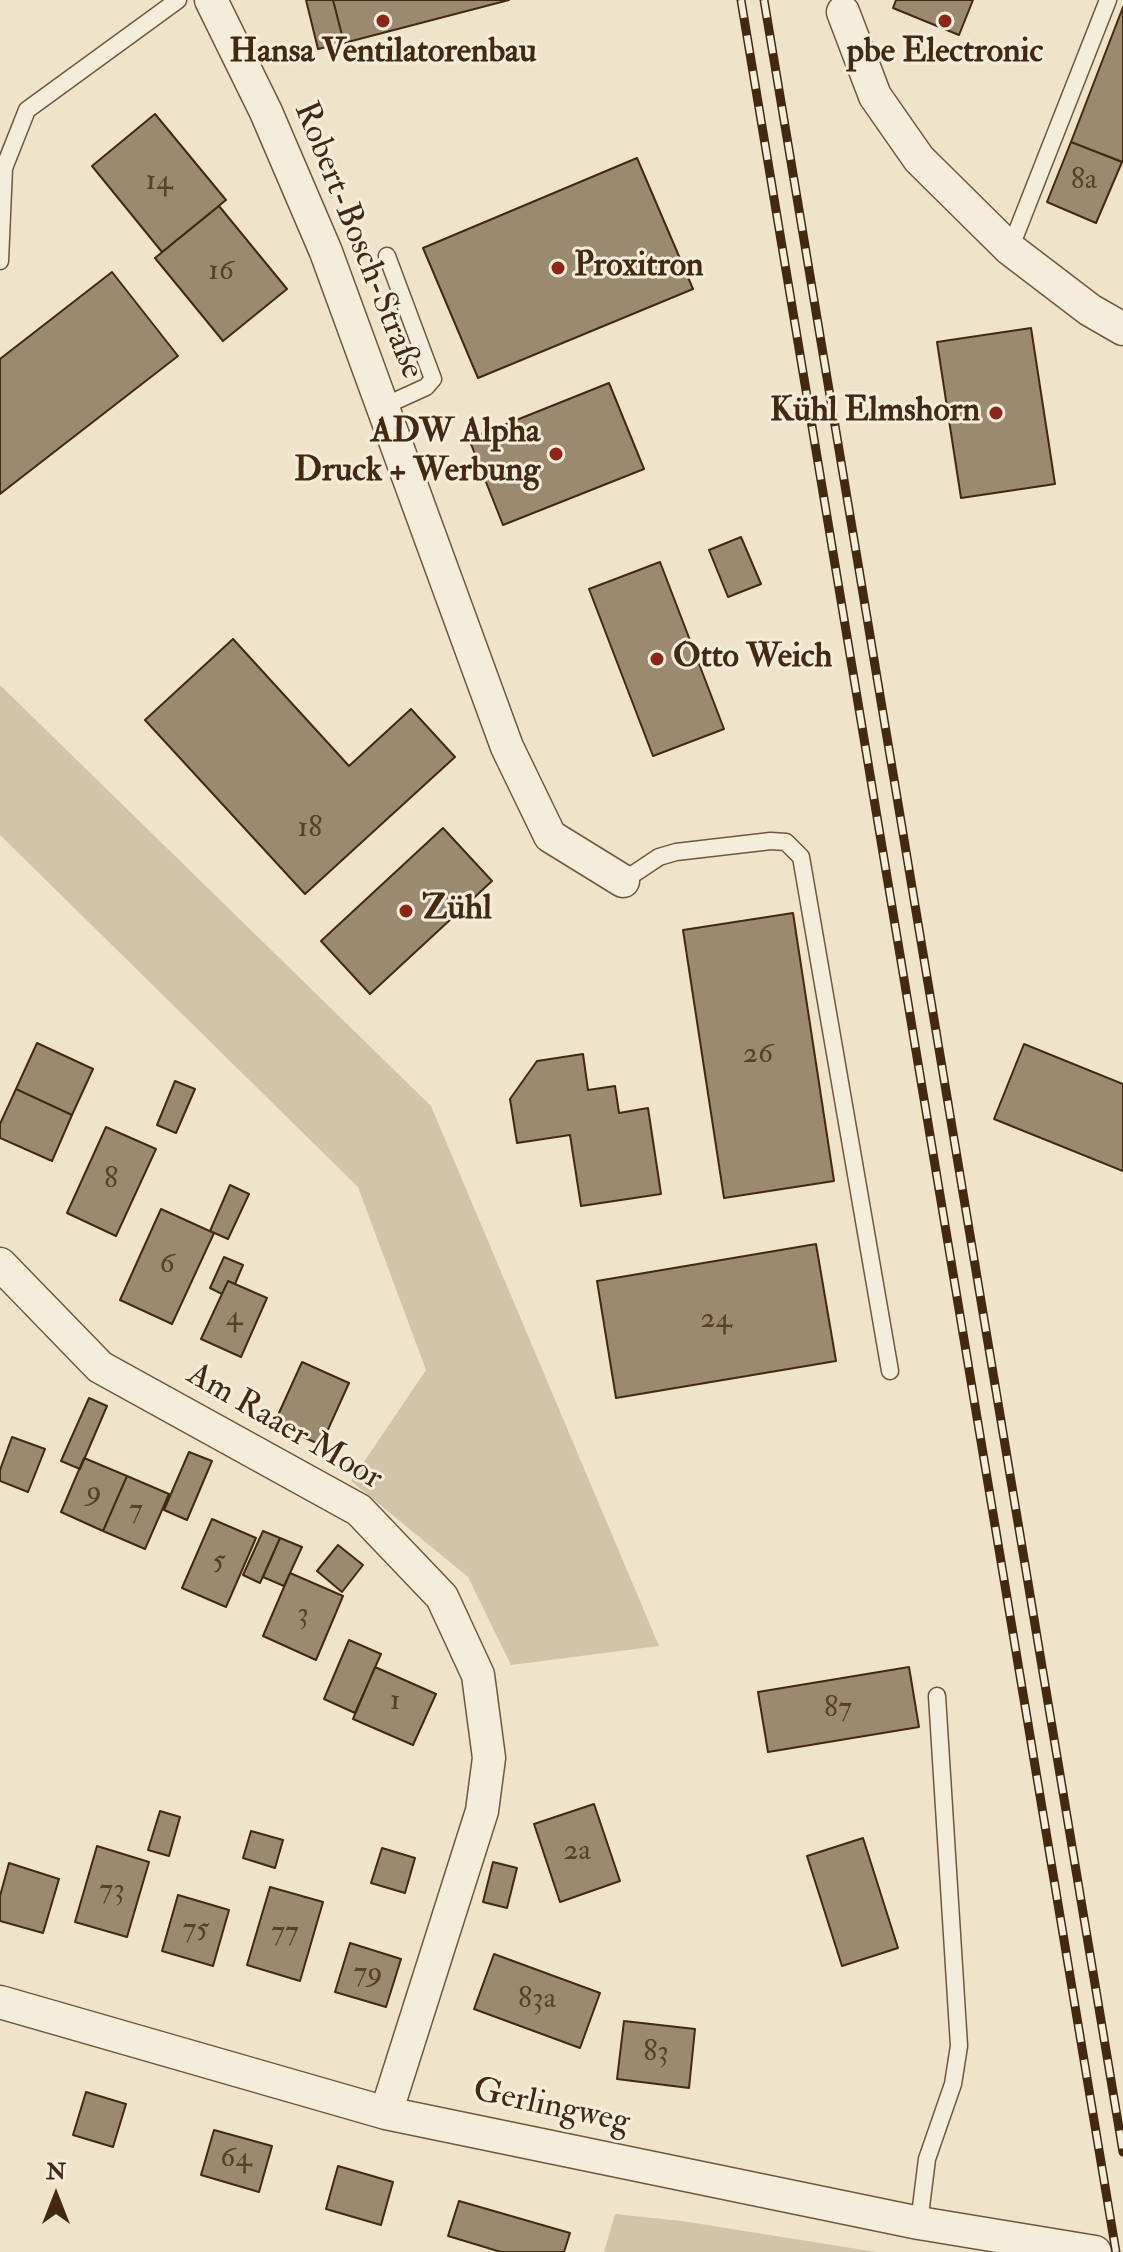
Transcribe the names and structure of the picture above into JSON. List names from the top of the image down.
{
  "streets": {
    "street": ["Robert-Bosch-Straße", "Am Raaer Moor", "Gerlingweg"]
  },
  "crossings": [
    ["Am Raaer Moor", "Gerlingweg"]
  ],
  "places": [
    "Hansa Ventilatorenbau",
    "pbe Electronic",
    "Proxitron",
    "Kühl Elmshorn",
    "ADW Alpha Druck + Werbung",
    "Otto Weich",
    "Zühl"
  ],
  "house_numbers": [
    "8a",
    "14",
    "16",
    "18",
    "26",
    "8",
    "6",
    "4",
    "24",
    "9",
    "7",
    "5",
    "3",
    "1",
    "87",
    "2a",
    "73",
    "75",
    "77",
    "79",
    "83a",
    "83",
    "64"
  ],
  "north": "top"
}
